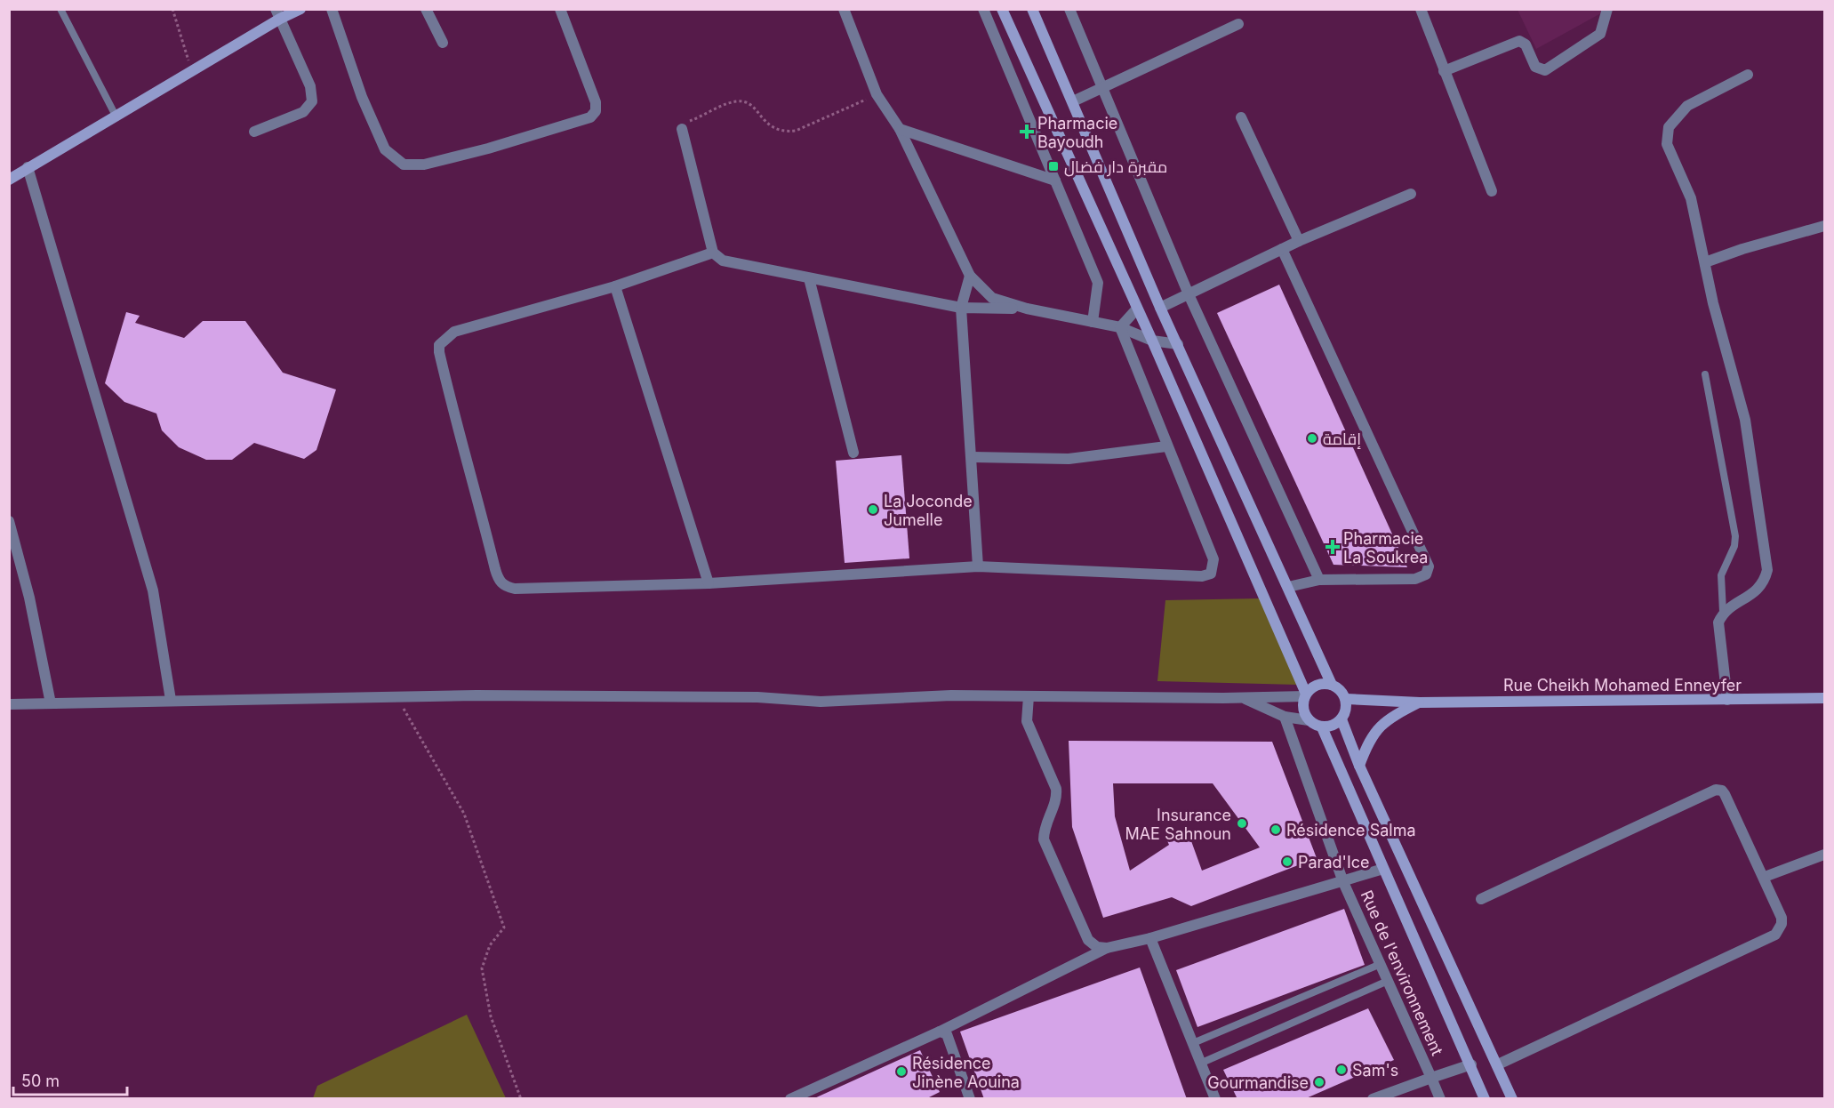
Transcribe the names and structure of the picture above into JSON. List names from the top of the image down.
{
  "streets": {
    "main road": ["Rue Cheikh Mohamed Enneyfer"],
    "street": ["Rue de l'environnement"]
  },
  "places": {
    "health": ["Pharmacie Bayoudh", "Pharmacie La Soukrea"],
    "transit": ["مقبرة دار فضال"],
    "other": [
      "إقامة",
      "La Joconde Jumelle",
      "Insurance MAE Sahnoun",
      "Résidence Salma",
      "Parad'Ice",
      "Sam's",
      "Résidence Jinène Aouina",
      "Gourmandise"
    ]
  },
  "scale_bar": "50 m"
}
